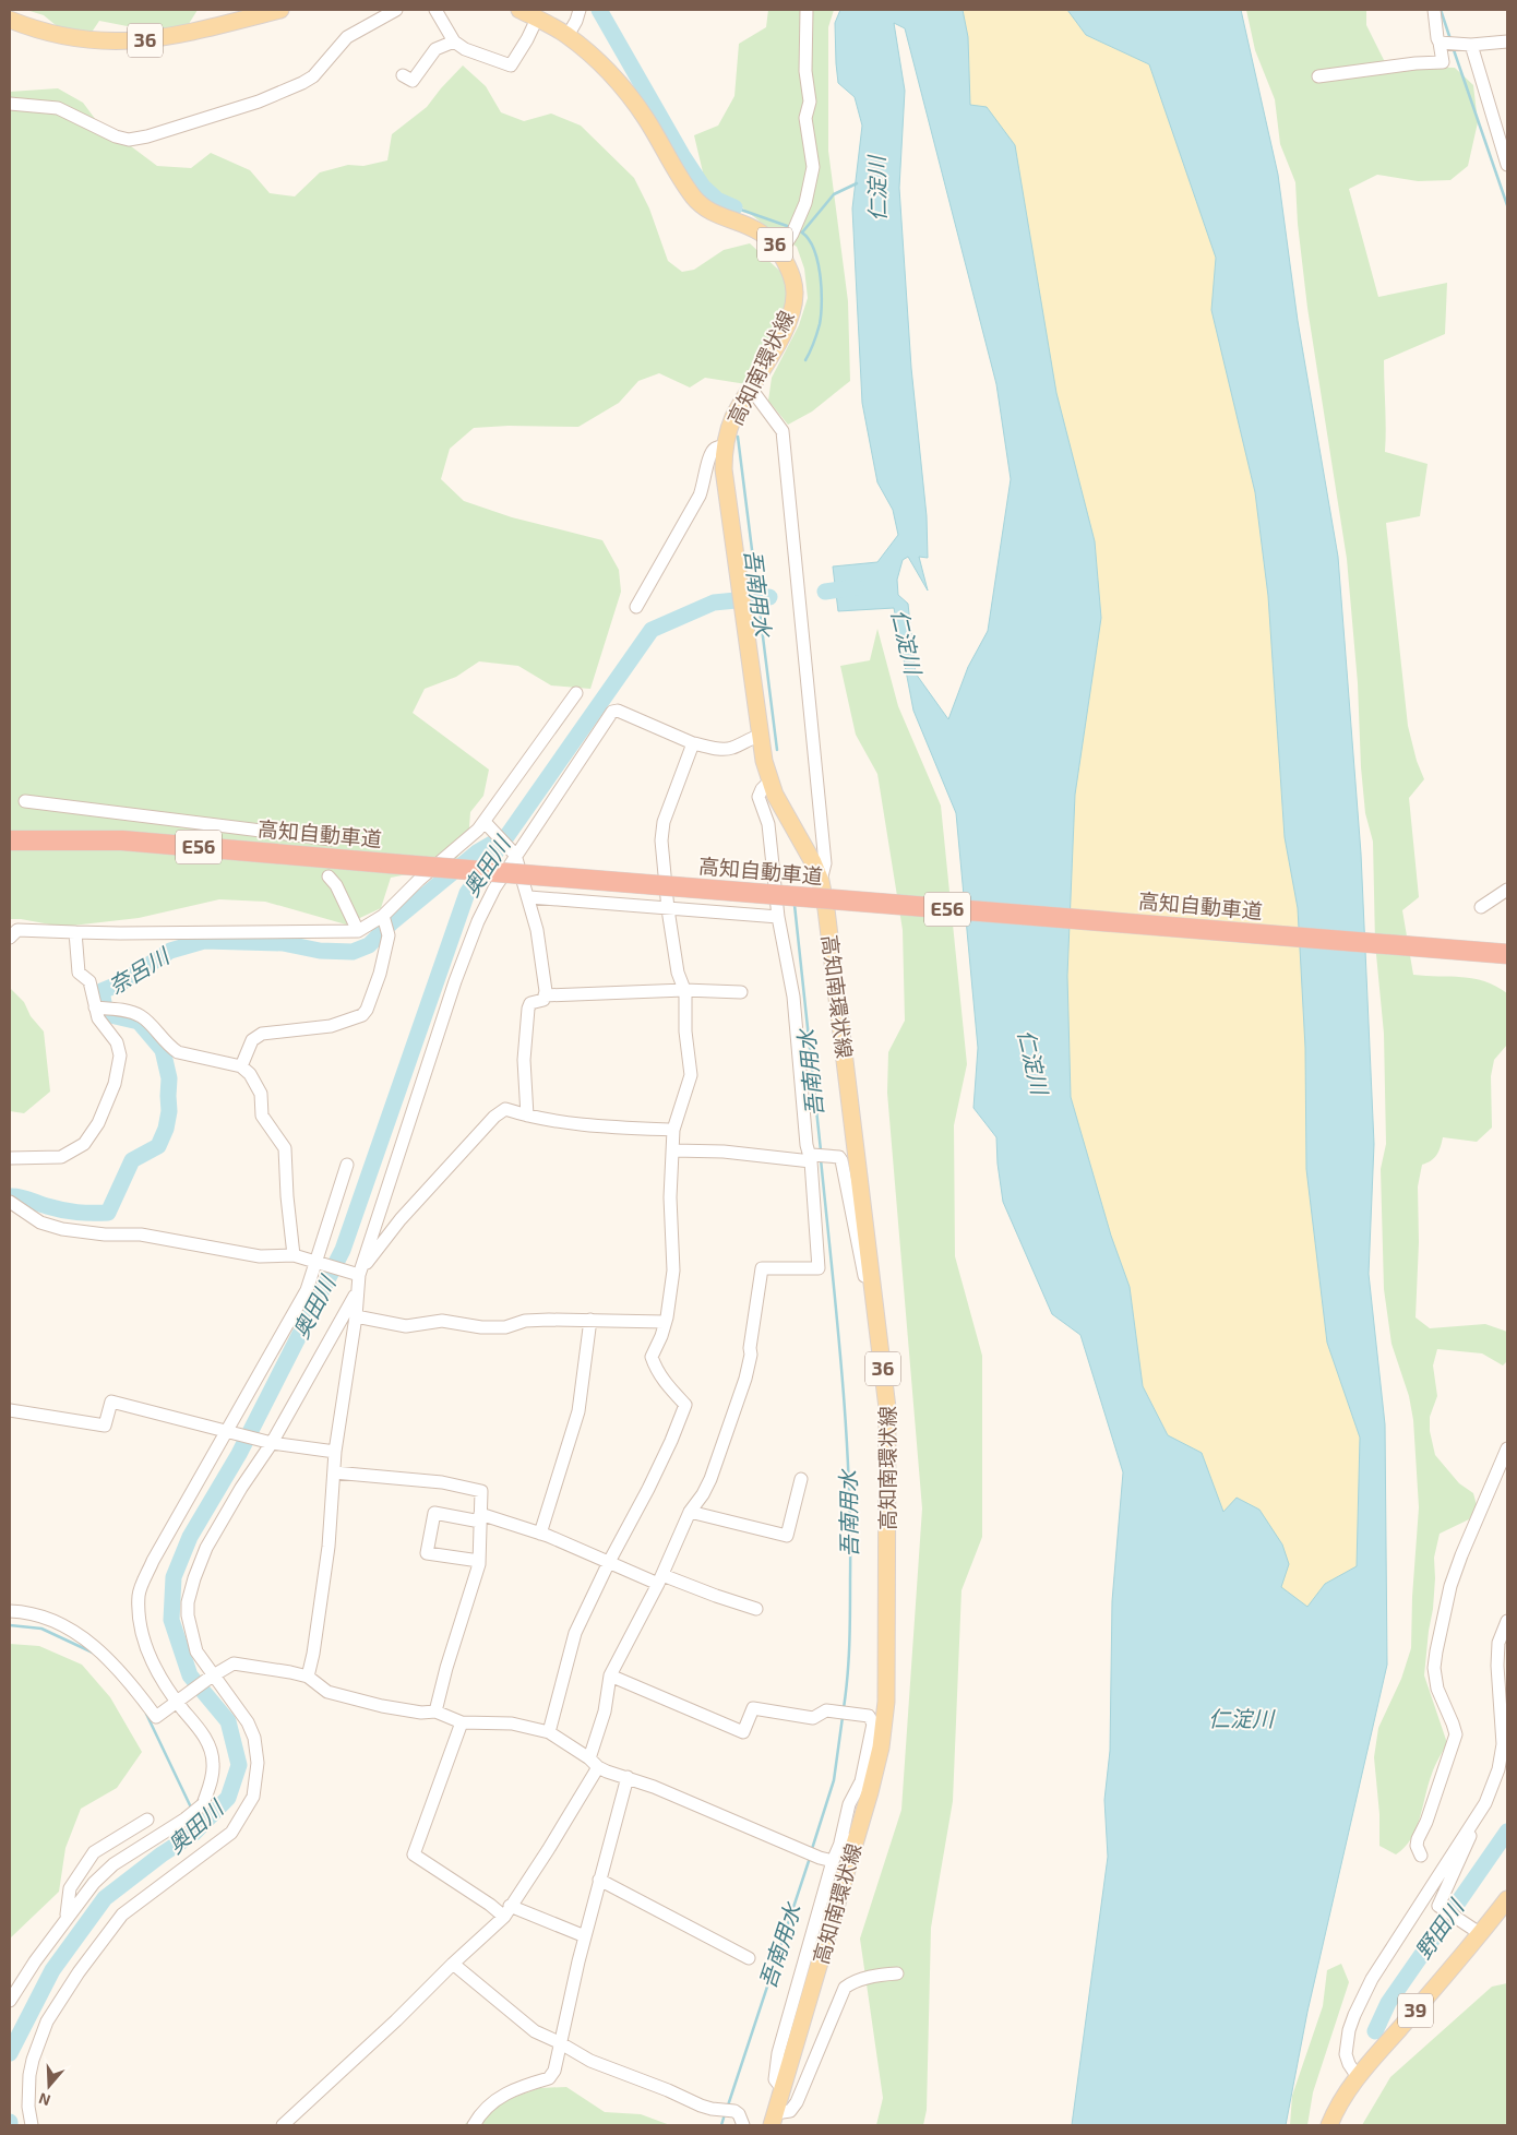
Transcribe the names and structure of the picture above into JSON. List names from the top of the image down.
{
  "streets": {
    "highway": ["高知自動車道", "E56"],
    "main road": ["36", "高知南環状線", "39"]
  },
  "water": [
    "仁淀川",
    "吾南用水",
    "奥田川",
    "奈呂川",
    "野田川"
  ],
  "north": "bottom"
}
